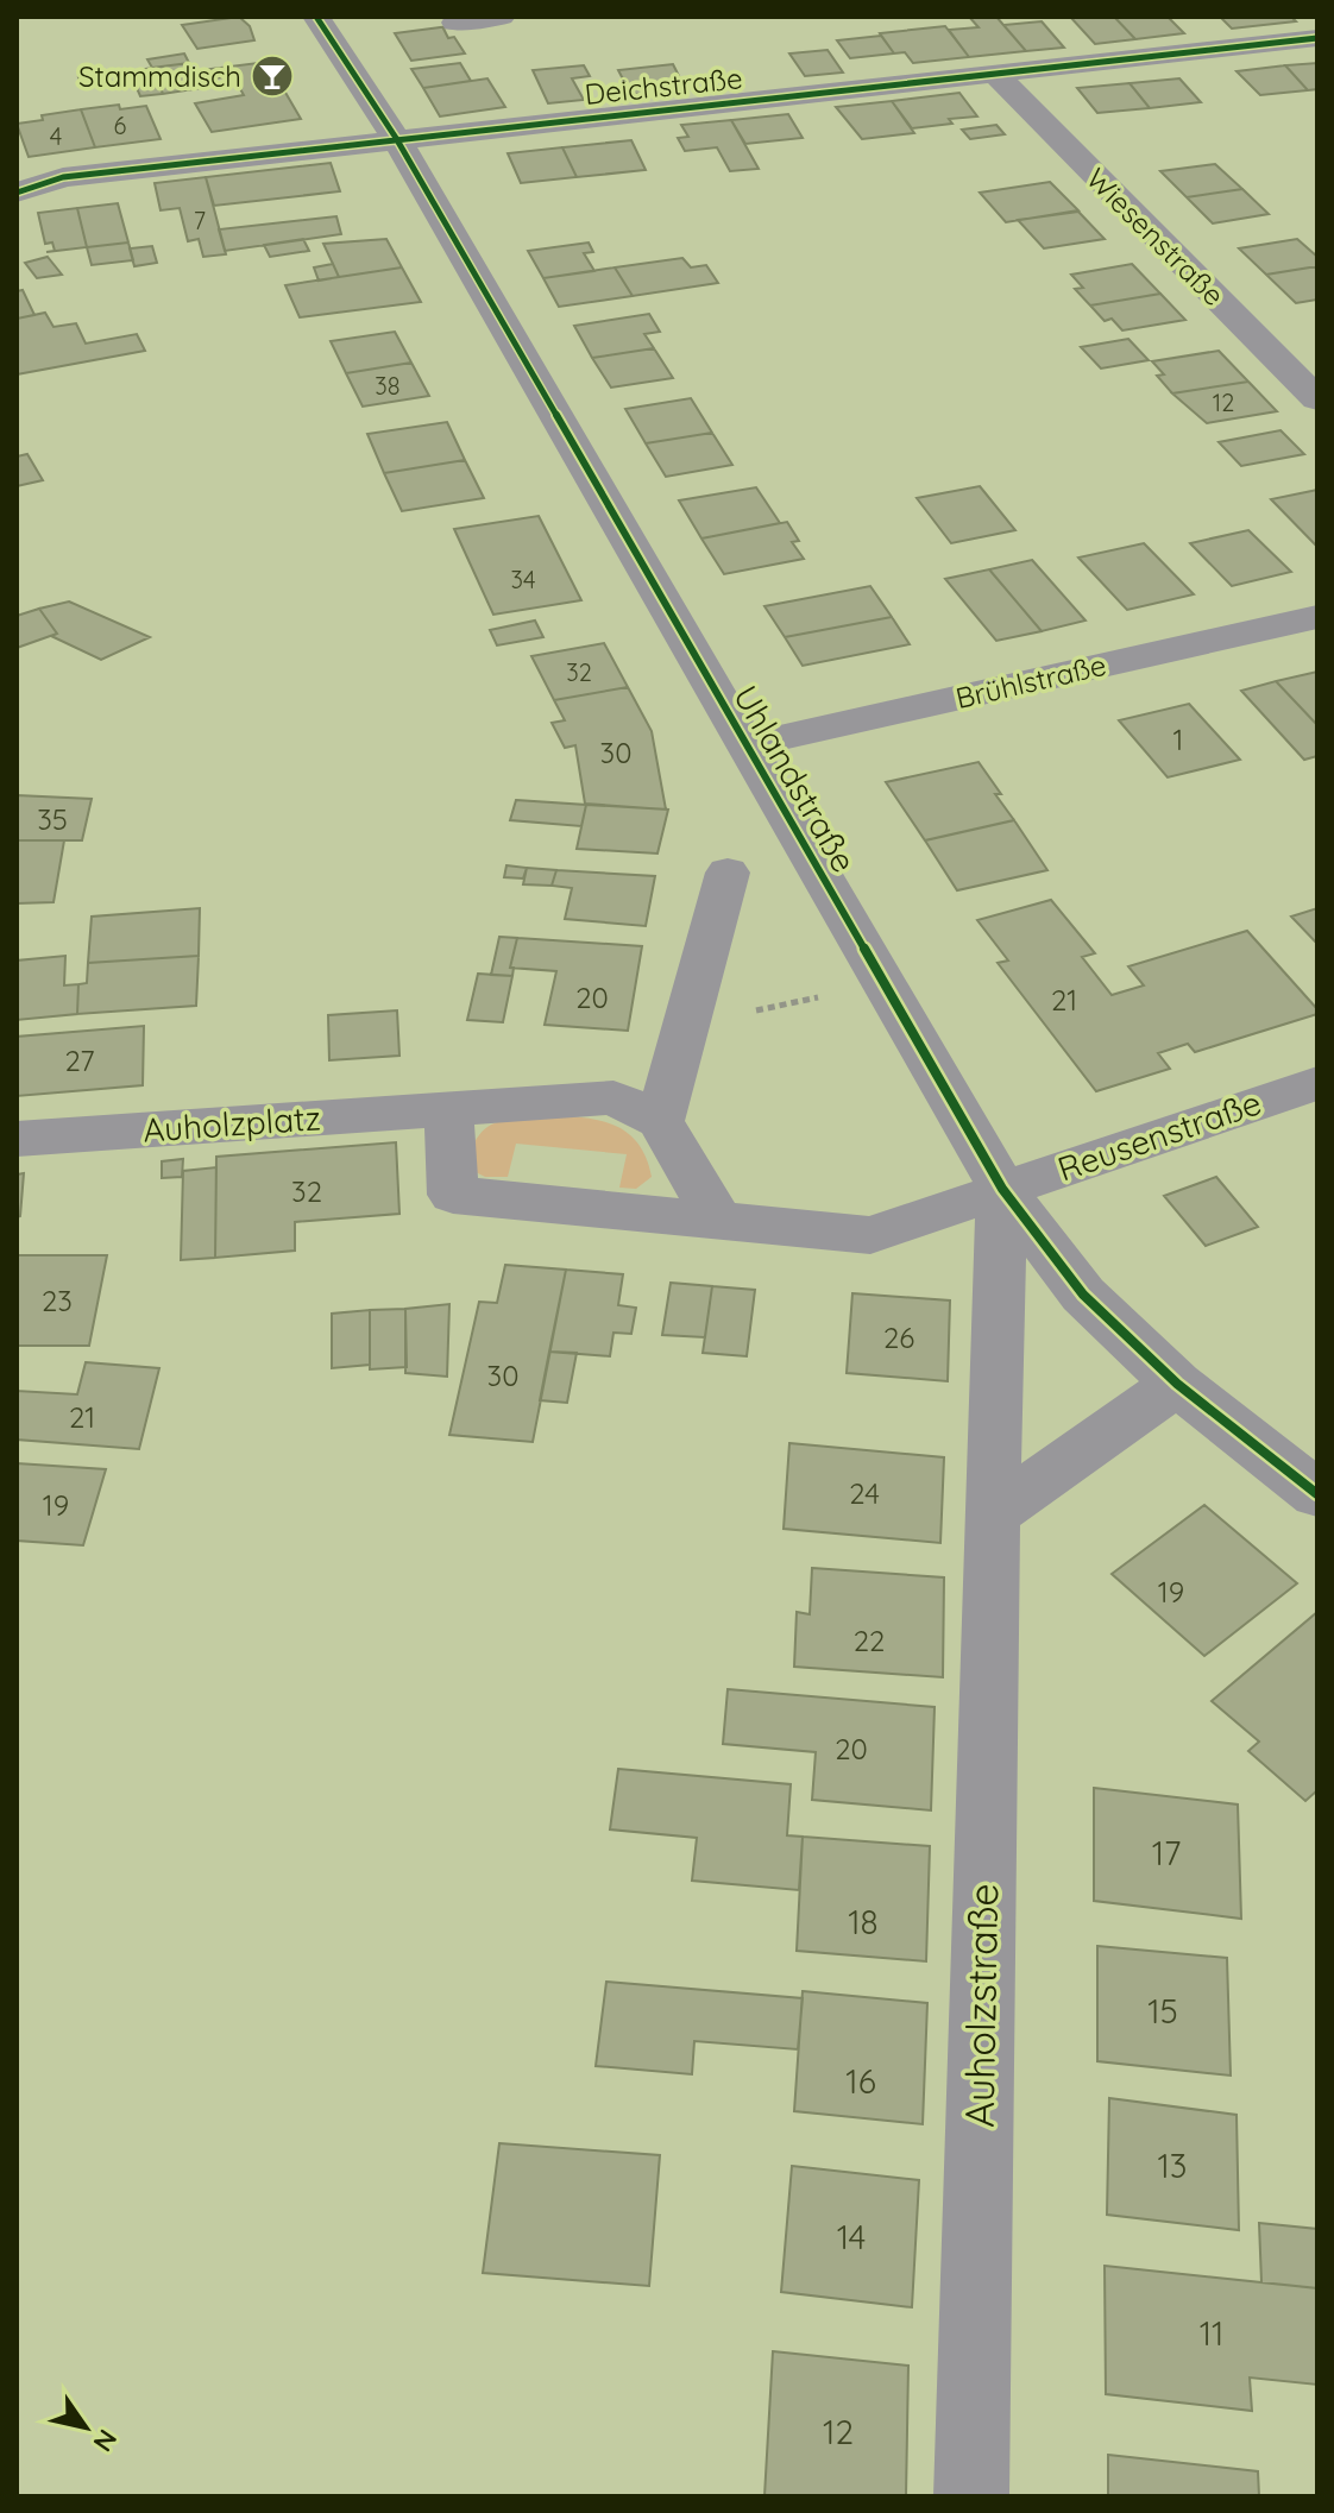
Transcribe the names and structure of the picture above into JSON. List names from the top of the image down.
{
  "streets": {
    "street": [
      "Deichstraße",
      "Wiesenstraße",
      "Brühlstraße",
      "Uhlandstraße",
      "Auholzplatz",
      "Reusenstraße",
      "Auholzstraße"
    ]
  },
  "crossings": [
    ["Deichstraße", "Wiesenstraße"],
    ["Deichstraße", "Uhlandstraße"],
    ["Brühlstraße", "Uhlandstraße"],
    ["Uhlandstraße", "Reusenstraße"],
    ["Uhlandstraße", "Auholzstraße"],
    ["Reusenstraße", "Auholzstraße"]
  ],
  "places": {
    "bar": ["Stammdisch"]
  },
  "house_numbers": [
    "6",
    "4",
    "7",
    "38",
    "12",
    "34",
    "32",
    "1",
    "30",
    "35",
    "20",
    "21",
    "27",
    "32",
    "23",
    "26",
    "30",
    "21",
    "24",
    "19",
    "19",
    "22",
    "20",
    "17",
    "18",
    "15",
    "16",
    "13",
    "14",
    "11",
    "12"
  ],
  "north": "bottom right"
}
